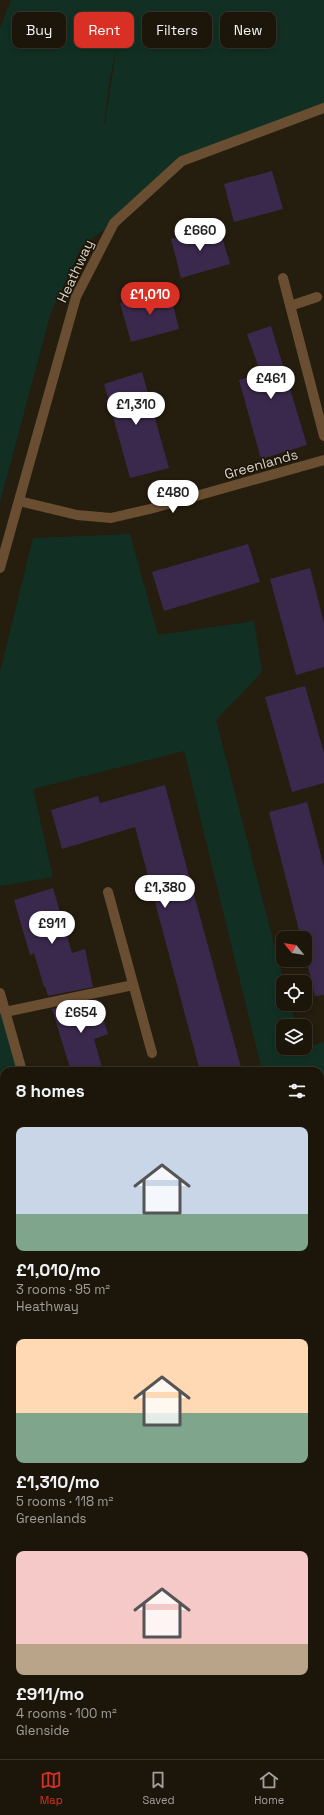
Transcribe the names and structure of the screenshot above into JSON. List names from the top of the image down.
{
  "streets": {
    "street": ["Heathway", "Greenlands"]
  },
  "crossings": [
    ["Heathway", "Greenlands"]
  ],
  "north": "top left",
  "page": {
    "chip": [
      "Buy",
      "Rent",
      "Filters",
      "New"
    ],
    "price": [
      "£660",
      "£1,010",
      "£461",
      "£1,310",
      "£480",
      "£1,380",
      "£911",
      "£654"
    ],
    "heading": "8 homes",
    "list": [
      {
        "name": "£1,010/mo",
        "note": "3 rooms · 95 m² · Heathway"
      },
      {
        "name": "£1,310/mo",
        "note": "5 rooms · 118 m² · Greenlands"
      },
      {
        "name": "£911/mo",
        "note": "4 rooms · 100 m² · Glenside"
      }
    ],
    "tabs": ["Map", "Saved", "Home"]
  }
}
